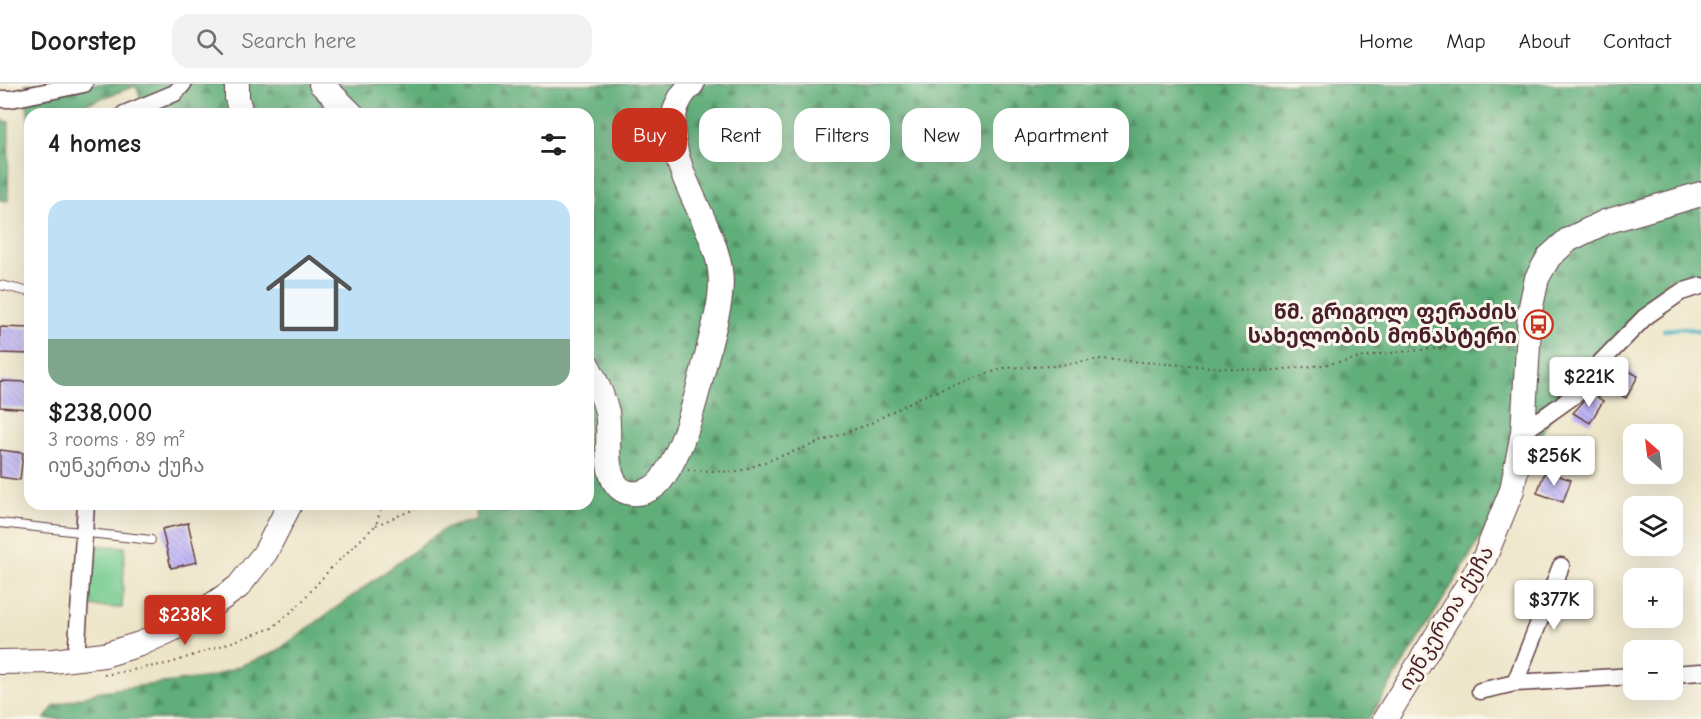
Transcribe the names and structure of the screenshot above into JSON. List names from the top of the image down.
{
  "streets": {
    "main road": ["იუნკერთა ქუჩა"]
  },
  "places": {
    "bus stop": ["წმ. გრიგოლ ფერაძის სახელობის მონასტერი"]
  },
  "north": "top left",
  "page": {
    "header": "Doorstep",
    "search": "Search here",
    "nav": [
      "Home",
      "Map",
      "About",
      "Contact"
    ],
    "chip": [
      "Buy",
      "Rent",
      "Filters",
      "New",
      "Apartment"
    ],
    "heading": "4 homes",
    "list": [
      {
        "name": "$238,000",
        "note": "3 rooms · 89 m² · იუნკერთა ქუჩა"
      }
    ],
    "price": [
      "$221K",
      "$256K",
      "$377K",
      "$238K"
    ],
    "map_buttons": ["+", "−"]
  }
}
